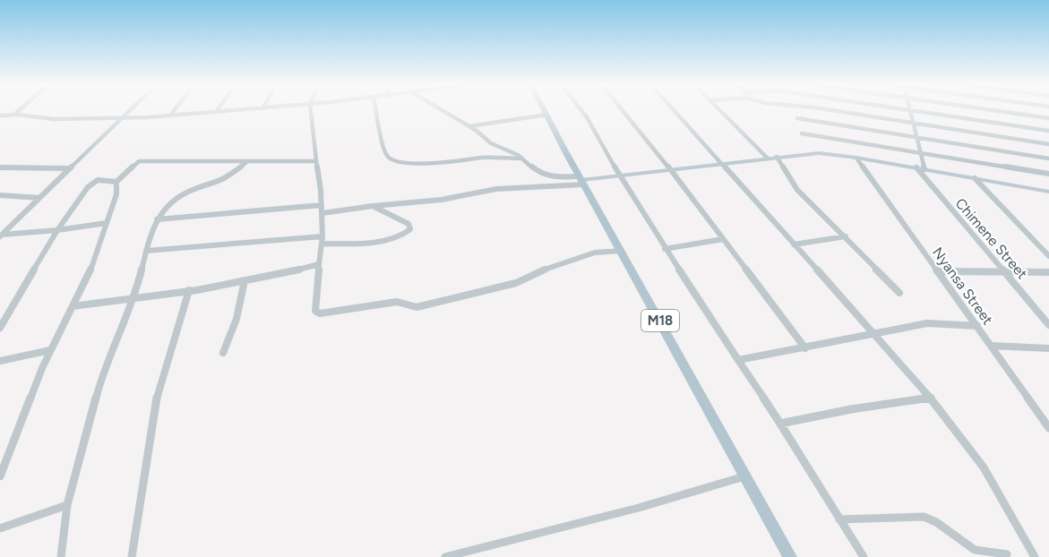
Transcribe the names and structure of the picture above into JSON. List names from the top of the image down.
{
  "streets": {
    "main road": ["M18"],
    "street": ["Chimene Street", "Nyansa Street"]
  }
}
